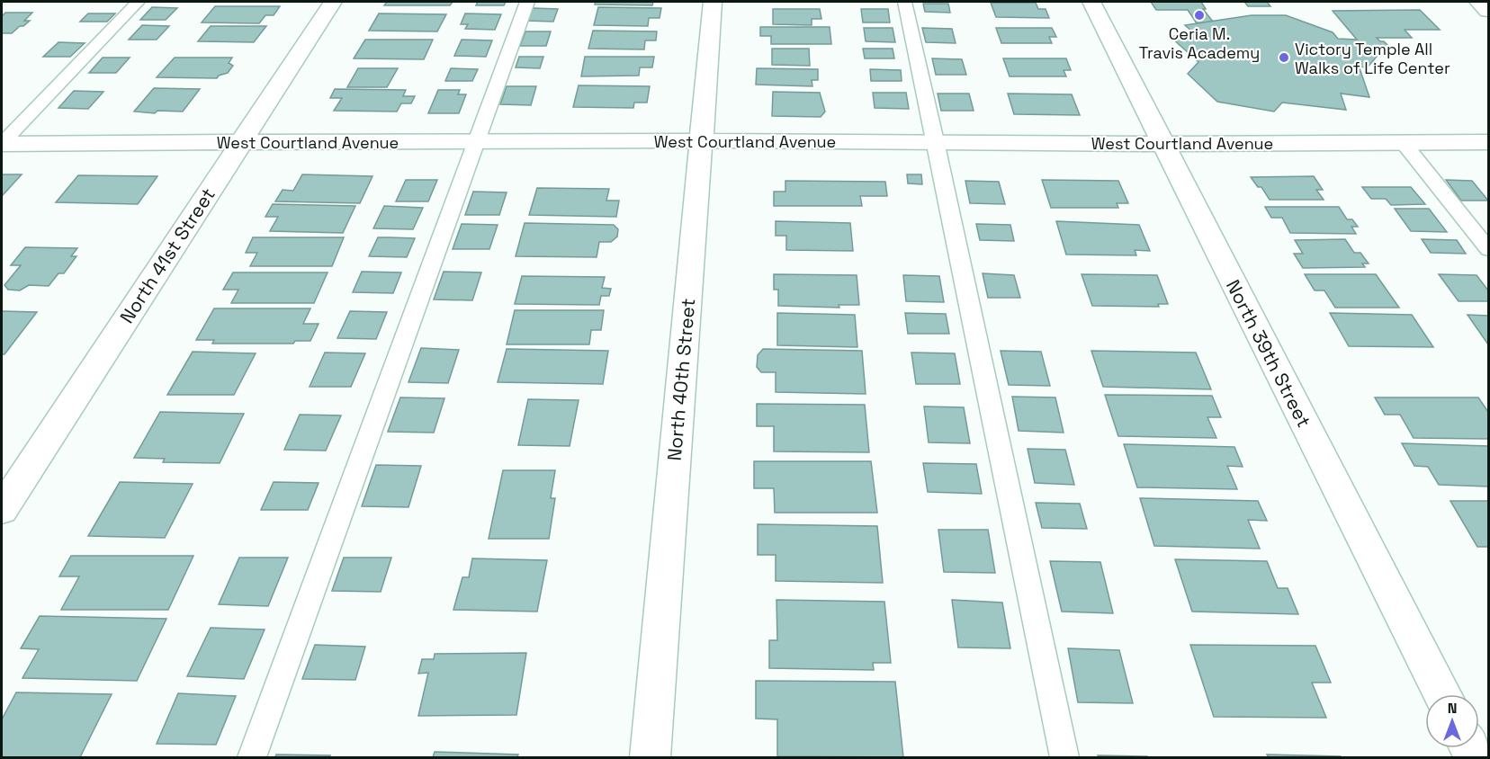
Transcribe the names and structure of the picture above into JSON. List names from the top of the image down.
{
  "streets": {
    "street": [
      "West Courtland Avenue",
      "North 41st Street",
      "North 39th Street",
      "North 40th Street"
    ]
  },
  "crossings": [
    ["West Courtland Avenue", "North 41st Street"],
    ["West Courtland Avenue", "North 39th Street"],
    ["West Courtland Avenue", "North 40th Street"]
  ],
  "places": ["Ceria M. Travis Academy", "Victory Temple All Walks of Life Center"],
  "north": "top"
}
